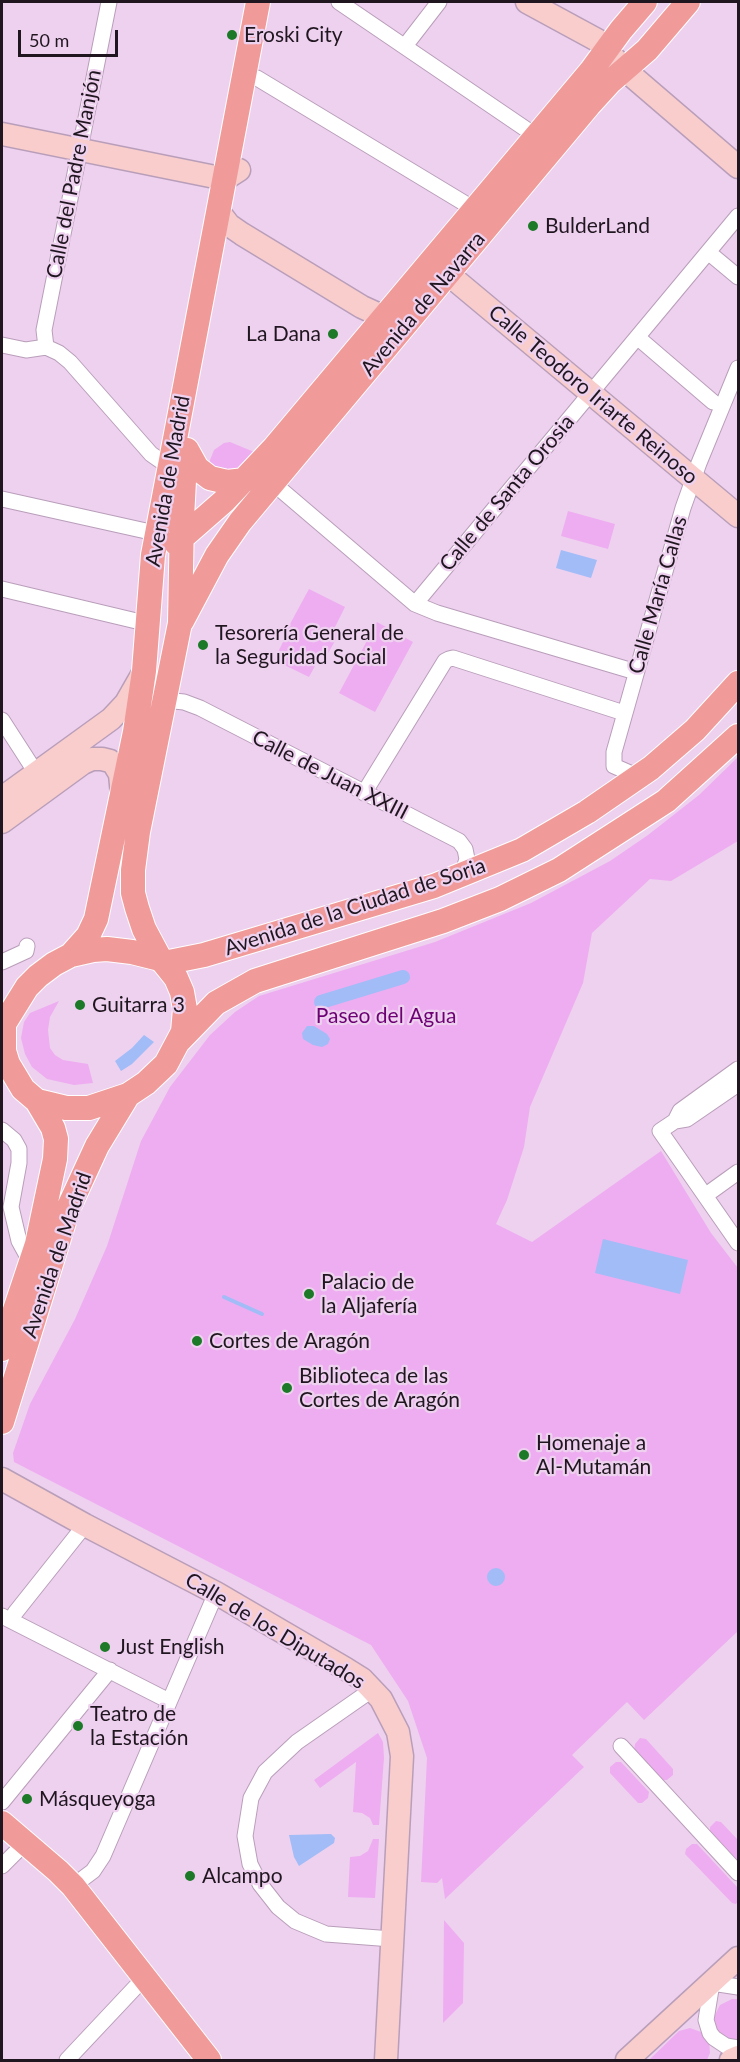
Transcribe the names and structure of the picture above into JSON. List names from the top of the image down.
{
  "streets": {
    "main road": [
      "Avenida de Navarra",
      "Calle Teodoro Iriarte Reinoso",
      "Avenida de Madrid",
      "Avenida de la Ciudad de Soria",
      "Calle de los Diputados"
    ],
    "street": [
      "Calle del Padre Manjón",
      "Calle de Santa Orosia",
      "Calle María Callas",
      "Calle de Juan XXIII"
    ]
  },
  "crossings": [
    ["Avenida de Navarra", "Calle Teodoro Iriarte Reinoso"],
    ["Avenida de Navarra", "Avenida de Madrid"],
    ["Calle Teodoro Iriarte Reinoso", "Calle de Santa Orosia"],
    ["Calle Teodoro Iriarte Reinoso", "Calle María Callas"],
    ["Avenida de Madrid", "Calle de Juan XXIII"],
    ["Avenida de Madrid", "Avenida de la Ciudad de Soria"],
    ["Calle María Callas", "Avenida de la Ciudad de Soria"],
    ["Calle de Juan XXIII", "Avenida de la Ciudad de Soria"]
  ],
  "parks": ["Paseo del Agua"],
  "places": [
    "Eroski City",
    "BulderLand",
    "La Dana",
    "Tesorería General de la Seguridad Social",
    "Guitarra 3",
    "Palacio de la Aljafería",
    "Cortes de Aragón",
    "Biblioteca de las Cortes de Aragón",
    "Homenaje a Al-Mutamán",
    "Just English",
    "Teatro de la Estación",
    "Másqueyoga",
    "Alcampo"
  ],
  "scale_bar": "50 m"
}
